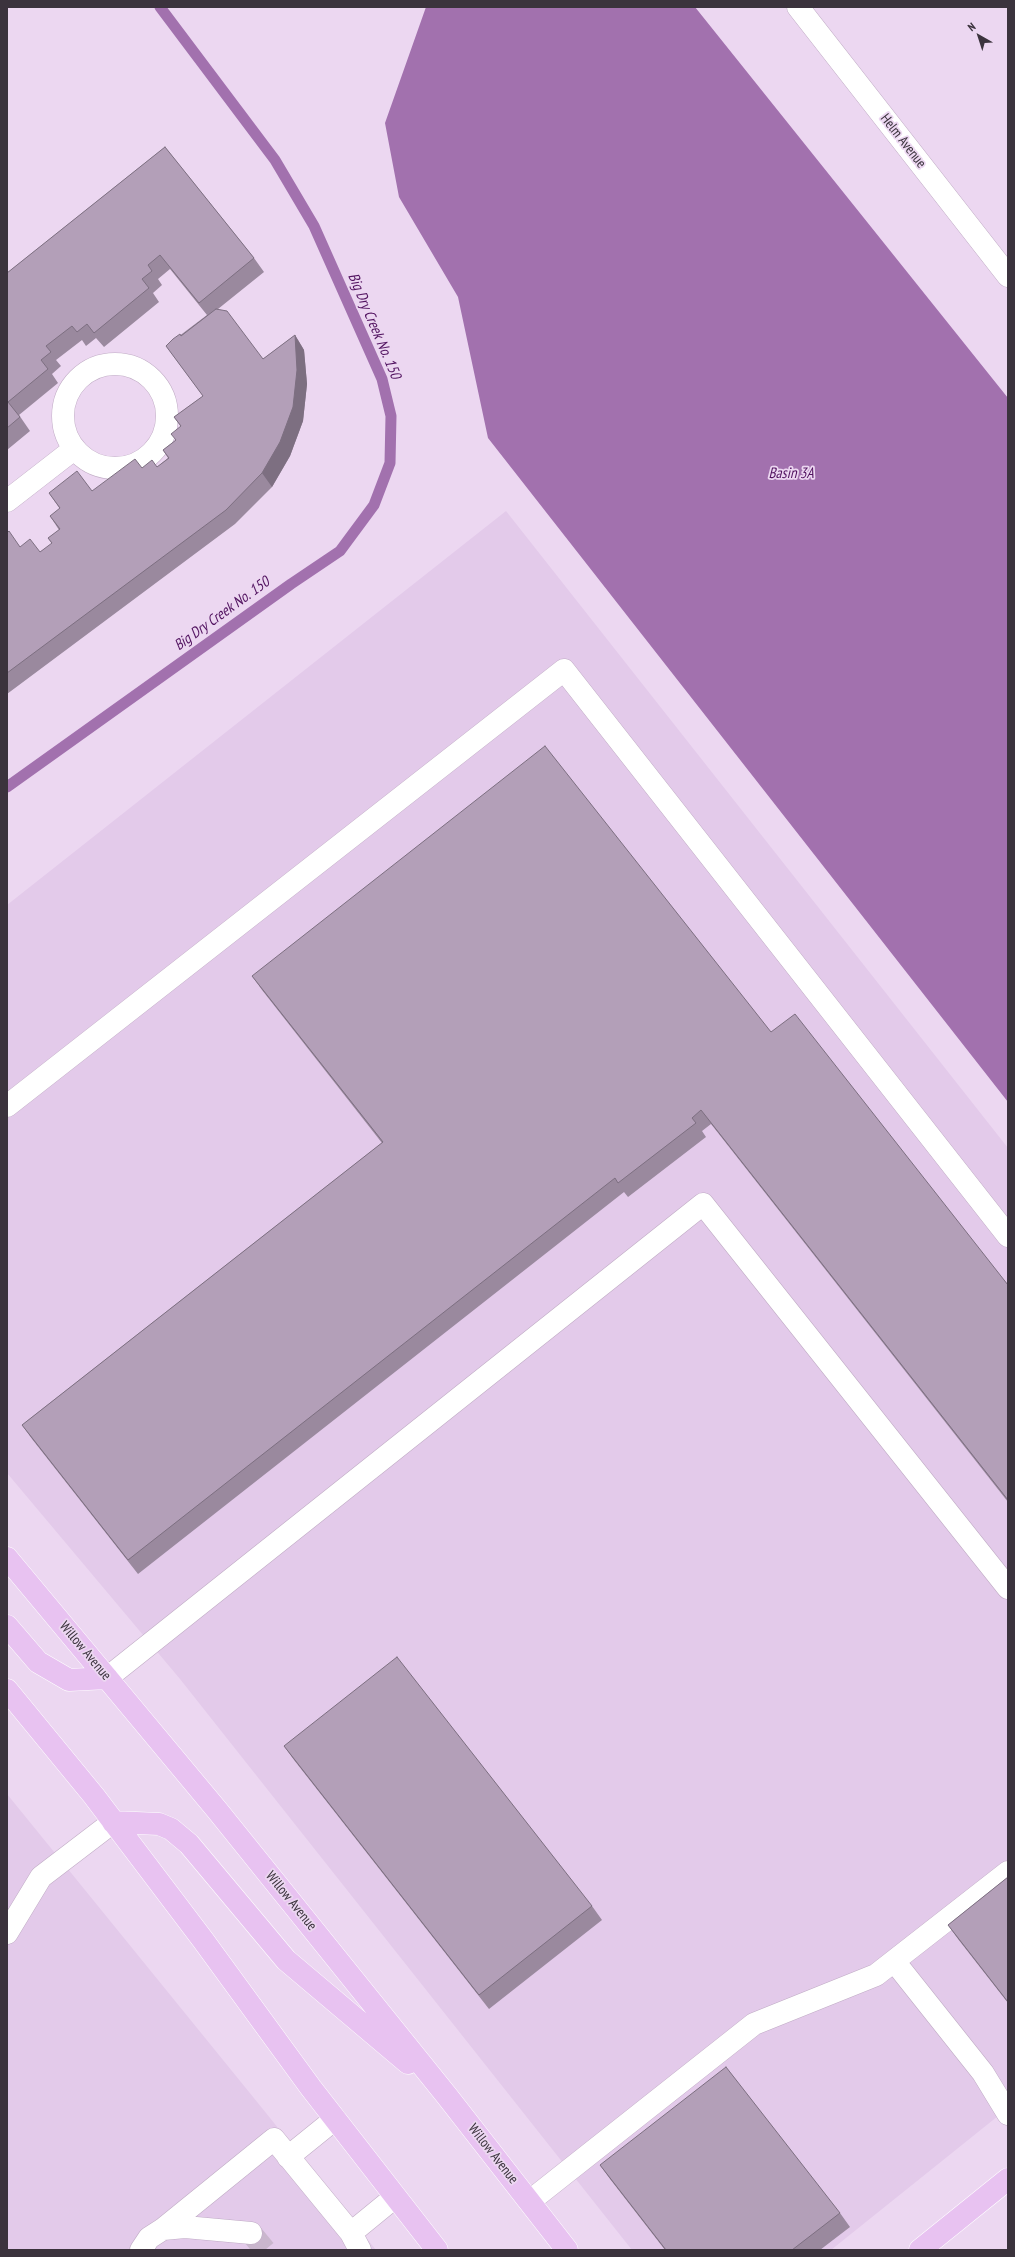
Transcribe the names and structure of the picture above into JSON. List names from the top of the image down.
{
  "streets": {
    "main road": ["Willow Avenue"],
    "street": ["Helm Avenue"]
  },
  "water": ["Big Dry Creek No. 150", "Basin 3A"],
  "north": "top left"
}
